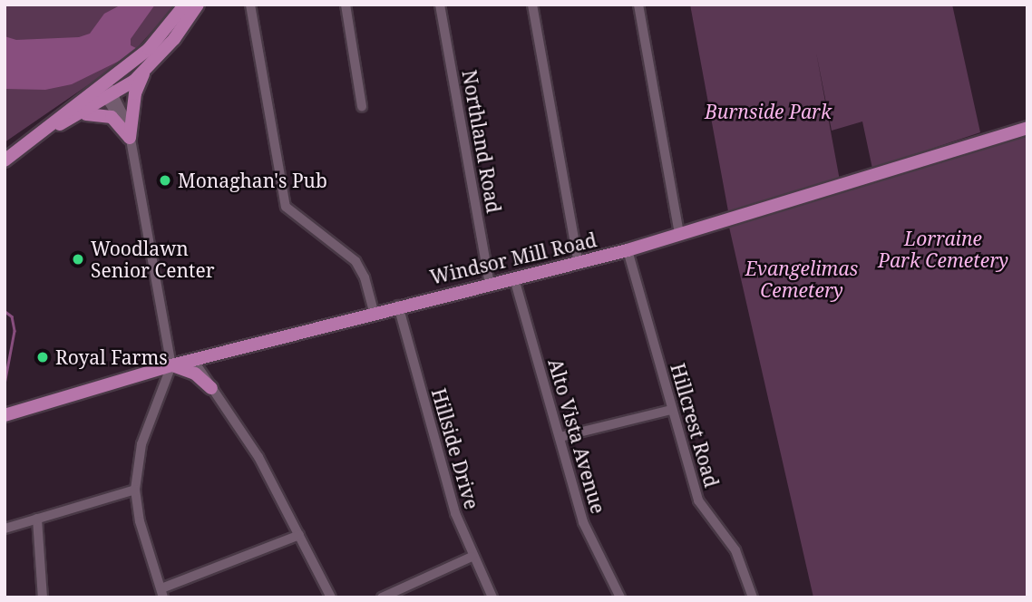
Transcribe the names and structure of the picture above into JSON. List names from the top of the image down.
{
  "streets": {
    "main road": ["Windsor Mill Road"],
    "street": [
      "Northland Road",
      "Hillcrest Road",
      "Alto Vista Avenue",
      "Hillside Drive"
    ]
  },
  "crossings": [
    ["Northland Road", "Windsor Mill Road"],
    ["Windsor Mill Road", "Hillcrest Road"],
    ["Windsor Mill Road", "Alto Vista Avenue"],
    ["Windsor Mill Road", "Hillside Drive"]
  ],
  "parks": ["Burnside Park", "Lorraine Park Cemetery", "Evangelimas Cemetery"],
  "places": ["Monaghan's Pub", "Woodlawn Senior Center", "Royal Farms"]
}
